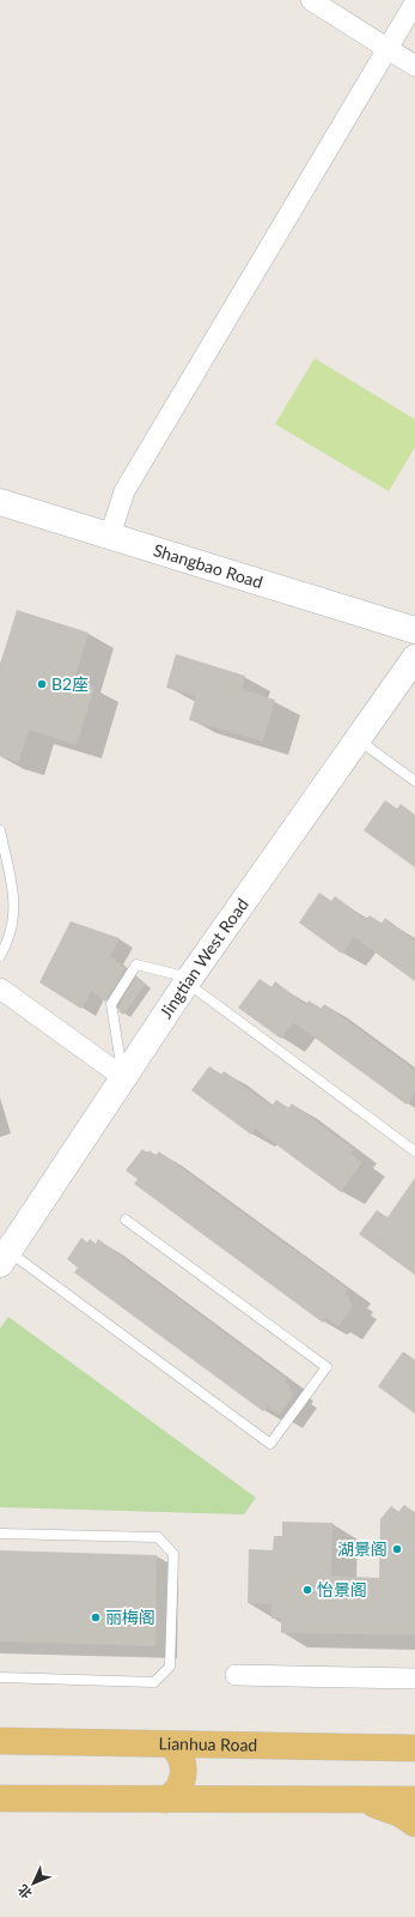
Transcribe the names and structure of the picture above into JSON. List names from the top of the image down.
{
  "streets": {
    "main road": ["Lianhua Road"],
    "street": ["Shangbao Road", "Jingtian West Road"]
  },
  "places": [
    "B2座",
    "湖景阁",
    "怡景阁",
    "丽梅阁"
  ],
  "north": "bottom left"
}
